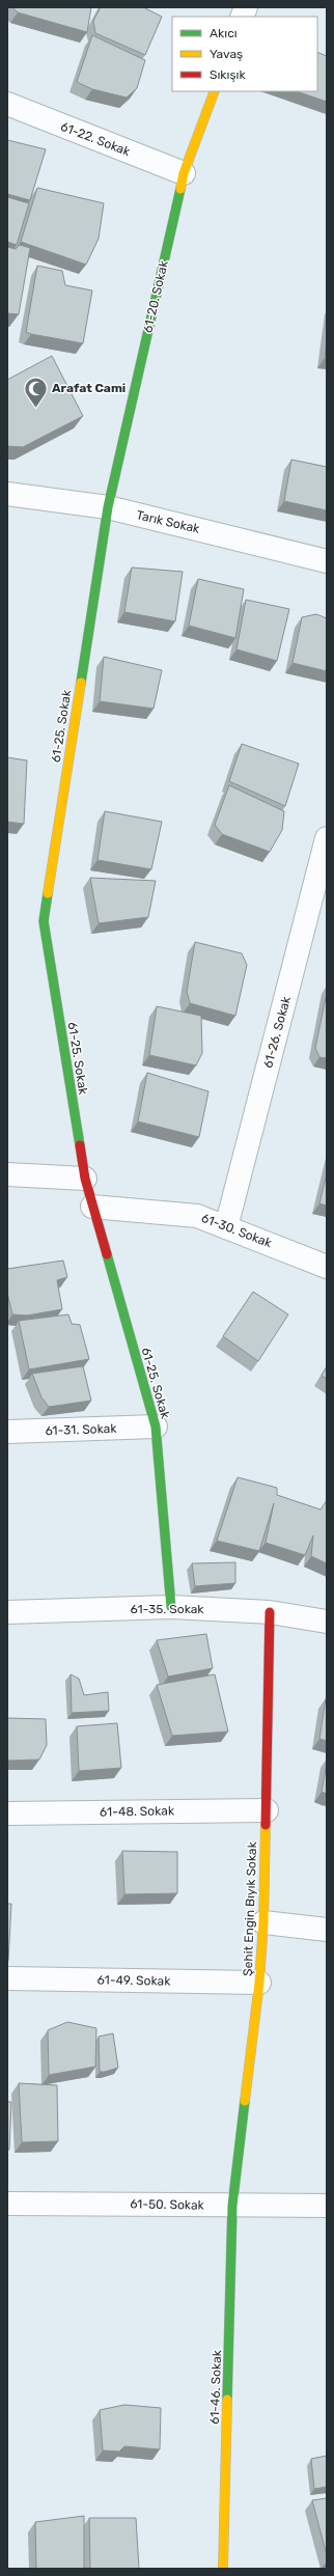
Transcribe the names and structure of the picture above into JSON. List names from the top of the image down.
{
  "streets": {
    "street": [
      "61-22. Sokak",
      "61-20. Sokak",
      "Tarık Sokak",
      "61-25. Sokak",
      "61-26. Sokak",
      "61-30. Sokak",
      "61-31. Sokak",
      "61-35. Sokak",
      "61-48. Sokak",
      "Şehit Engin Bıyık Sokak",
      "61-49. Sokak",
      "61-50. Sokak",
      "61-46. Sokak"
    ]
  },
  "crossings": [
    ["61-22. Sokak", "61-20. Sokak"],
    ["61-20. Sokak", "Tarık Sokak"],
    ["61-20. Sokak", "61-25. Sokak"],
    ["Tarık Sokak", "61-25. Sokak"],
    ["61-25. Sokak", "61-30. Sokak"],
    ["61-25. Sokak", "61-31. Sokak"],
    ["61-25. Sokak", "61-35. Sokak"],
    ["61-26. Sokak", "61-30. Sokak"],
    ["61-35. Sokak", "Şehit Engin Bıyık Sokak"],
    ["61-48. Sokak", "Şehit Engin Bıyık Sokak"],
    ["Şehit Engin Bıyık Sokak", "61-49. Sokak"],
    ["Şehit Engin Bıyık Sokak", "61-50. Sokak"],
    ["Şehit Engin Bıyık Sokak", "61-46. Sokak"],
    ["61-50. Sokak", "61-46. Sokak"]
  ],
  "places": {
    "mosque": ["Arafat Cami"]
  },
  "legend": ["Akıcı", "Yavaş", "Sıkışık"]
}
